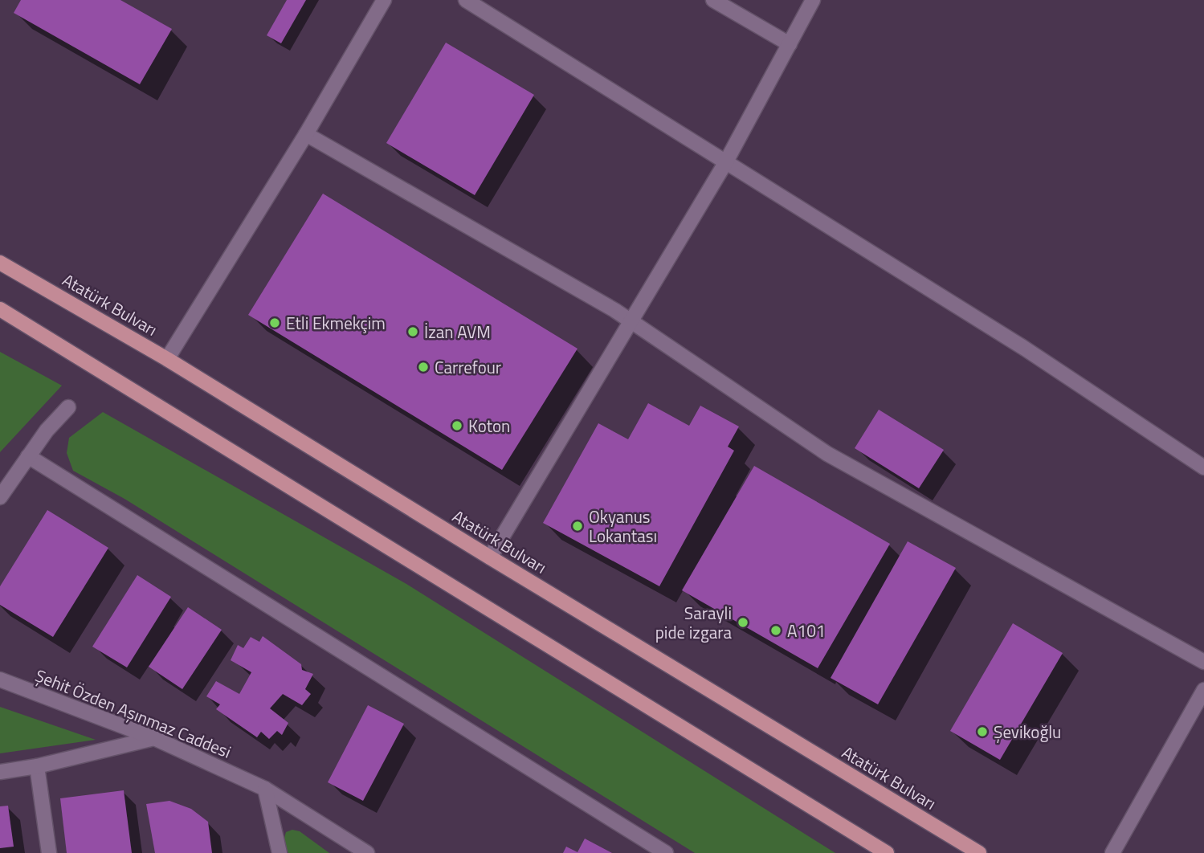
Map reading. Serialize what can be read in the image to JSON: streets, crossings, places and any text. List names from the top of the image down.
{
  "streets": {
    "main road": ["Atatürk Bulvarı"],
    "street": ["Şehit Özden Aşınmaz Caddesi"]
  },
  "places": [
    "Etli Ekmekçim",
    "İzan AVM",
    "Carrefour",
    "Koton",
    "Okyanus Lokantası",
    "Sarayli pide izgara",
    "A101",
    "Şevikoğlu"
  ]
}
